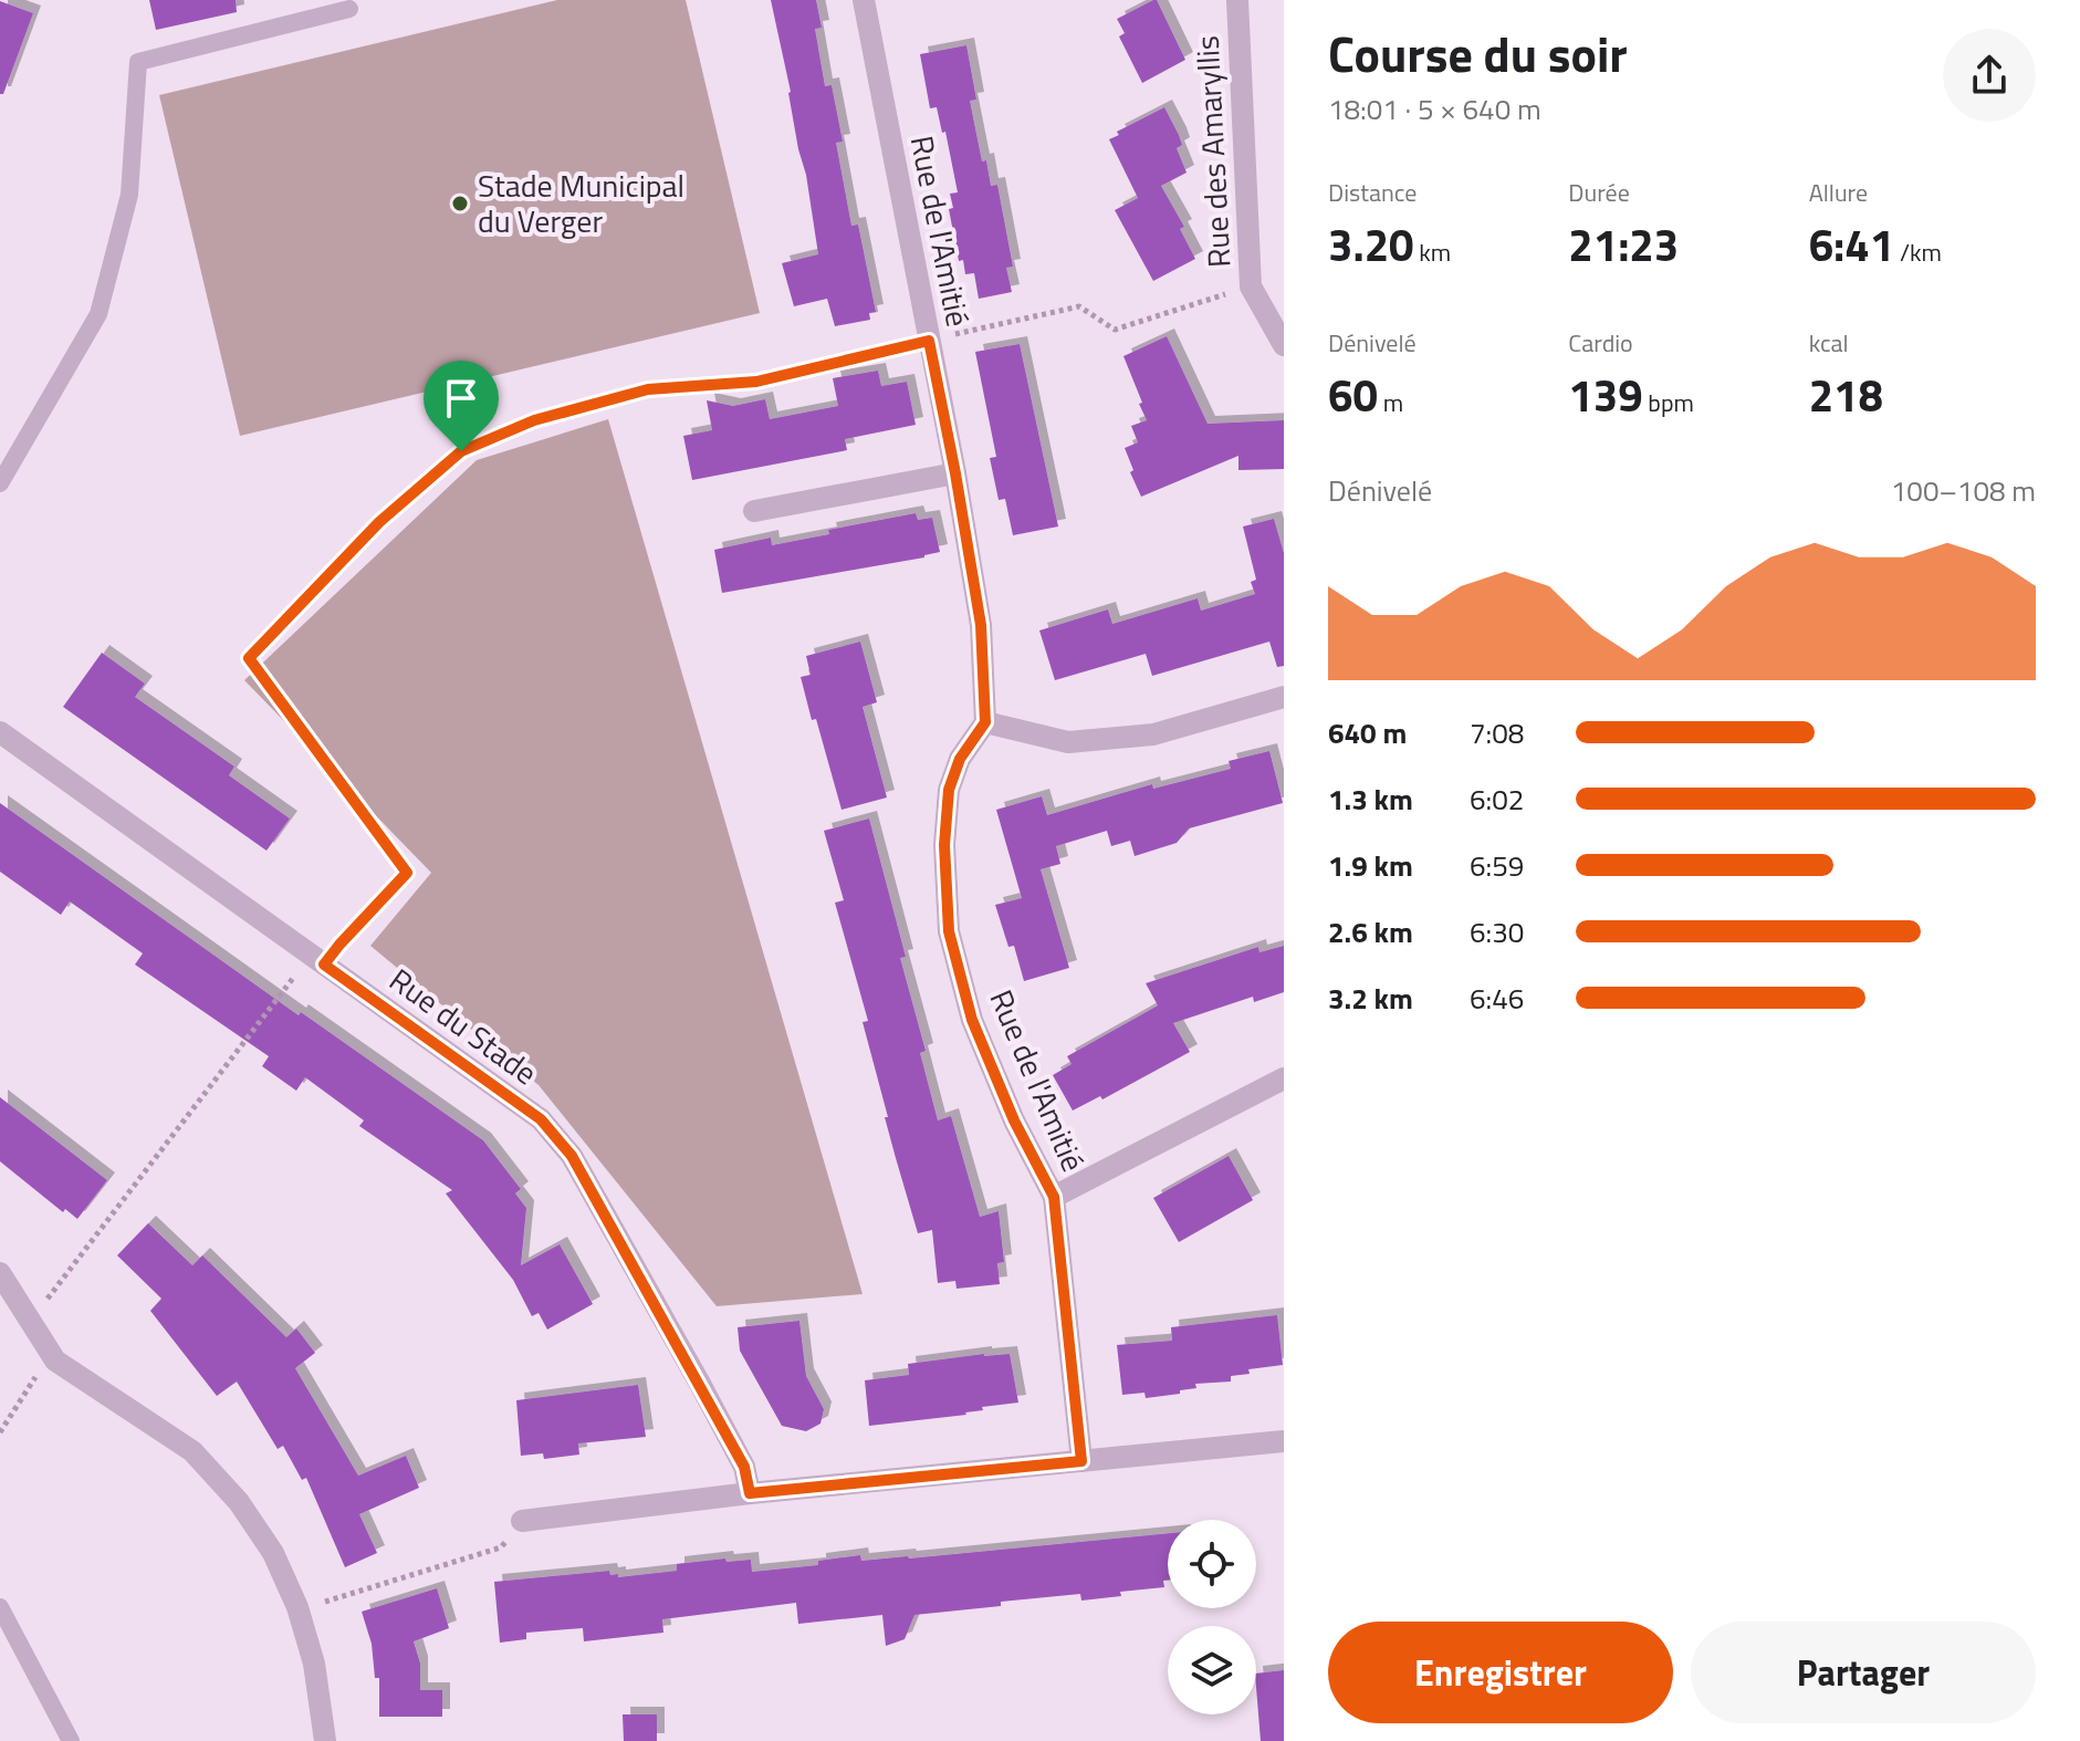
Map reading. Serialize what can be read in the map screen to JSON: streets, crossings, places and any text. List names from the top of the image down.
{
  "streets": {
    "street": ["Rue des Amaryllis", "Rue de l'Amitié", "Rue du Stade"]
  },
  "places": ["Stade Municipal du Verger"],
  "page": {
    "heading": ["Course du soir", "18:01 · 5 × 640 m"],
    "stats": [
      ["Distance", "3.20 km"],
      ["Durée", "21:23"],
      ["Allure", "6:41 /km"],
      ["Dénivelé", "60 m"],
      ["Cardio", "139 bpm"],
      ["kcal", "218"]
    ],
    "chart": ["Dénivelé", "100–108 m"],
    "list": [
      {
        "name": "640 m",
        "note": "7:08"
      },
      {
        "name": "1.3 km",
        "note": "6:02"
      },
      {
        "name": "1.9 km",
        "note": "6:59"
      },
      {
        "name": "2.6 km",
        "note": "6:30"
      },
      {
        "name": "3.2 km",
        "note": "6:46"
      }
    ],
    "buttons": ["Enregistrer", "Partager"]
  }
}
